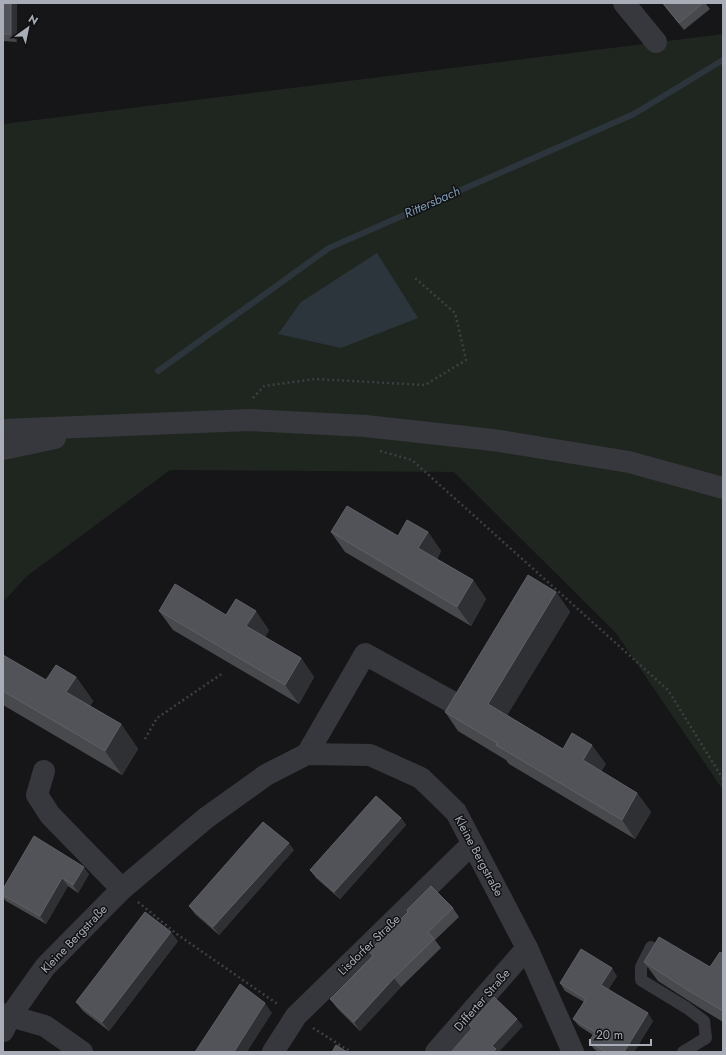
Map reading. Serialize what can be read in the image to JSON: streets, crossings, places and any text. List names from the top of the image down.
{
  "streets": {
    "street": ["Kleine Bergstraße", "Lisdorfer Straße", "Differter Straße"]
  },
  "crossings": [
    ["Kleine Bergstraße", "Lisdorfer Straße"],
    ["Kleine Bergstraße", "Differter Straße"]
  ],
  "water": ["Rittersbach"],
  "scale_bar": "20 m",
  "north": "top right"
}
